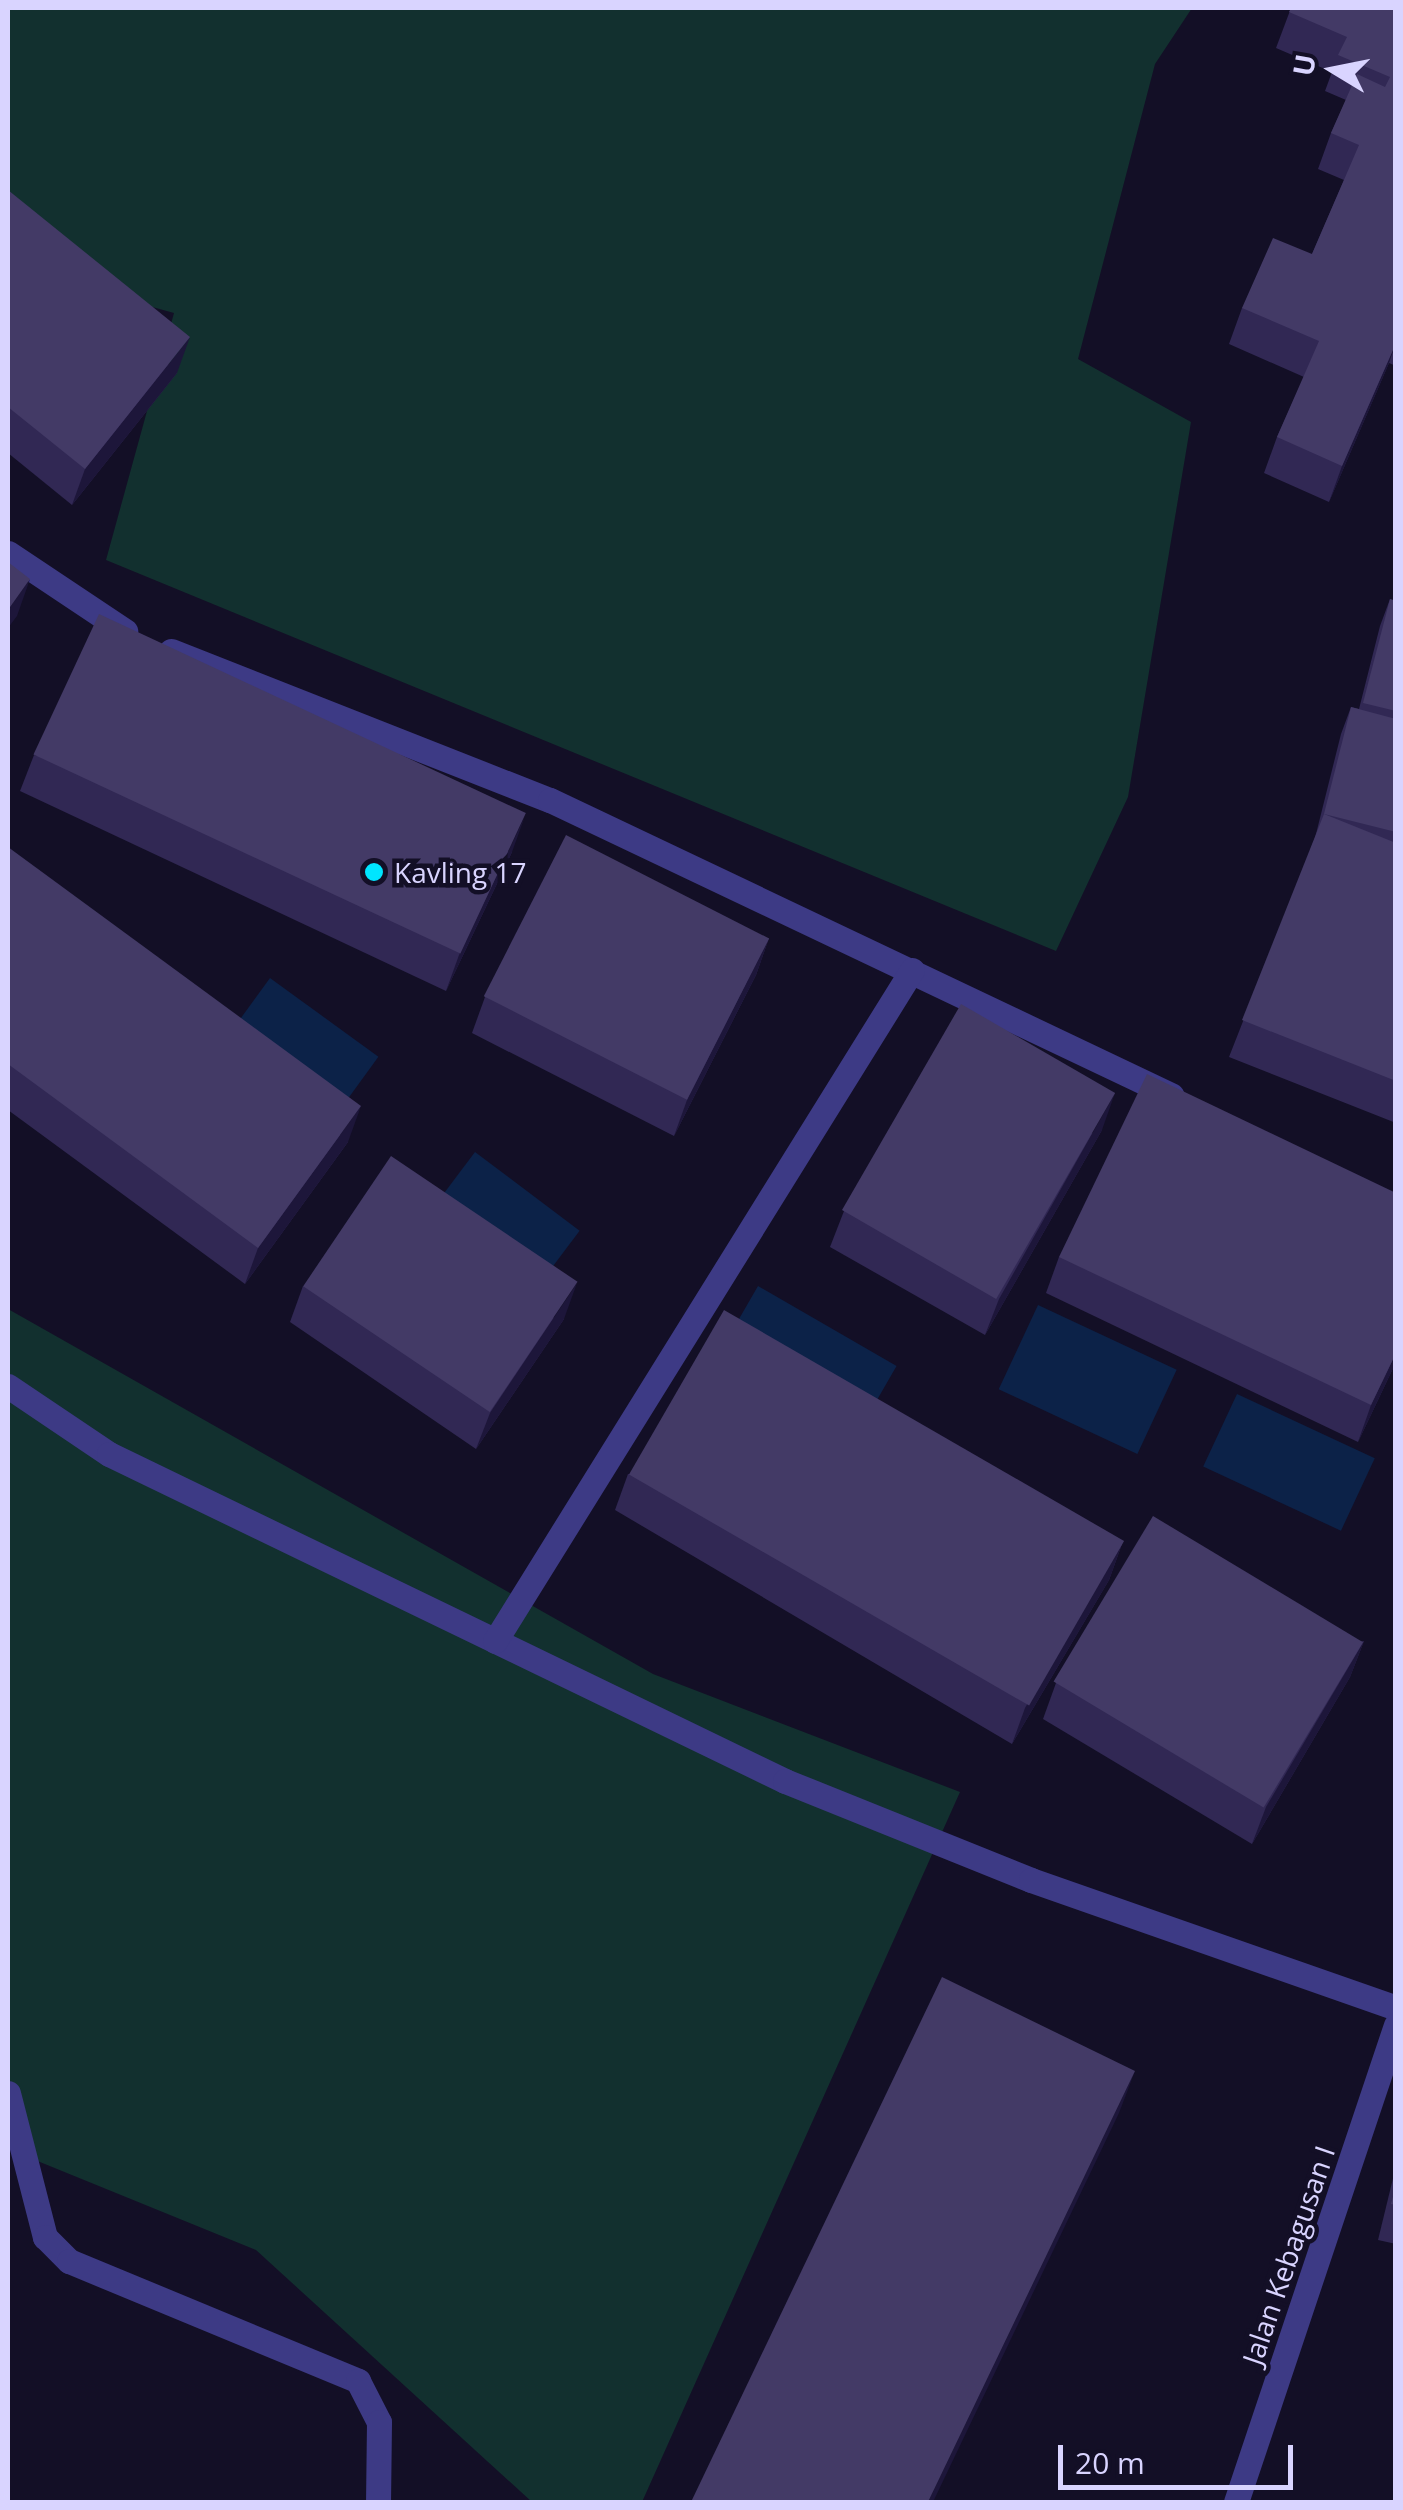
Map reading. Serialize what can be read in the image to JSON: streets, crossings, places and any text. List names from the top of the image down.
{
  "streets": {
    "street": ["Jalan Kebagusan I"]
  },
  "places": ["Kavling 17"],
  "scale_bar": "20 m",
  "north": "left"
}
